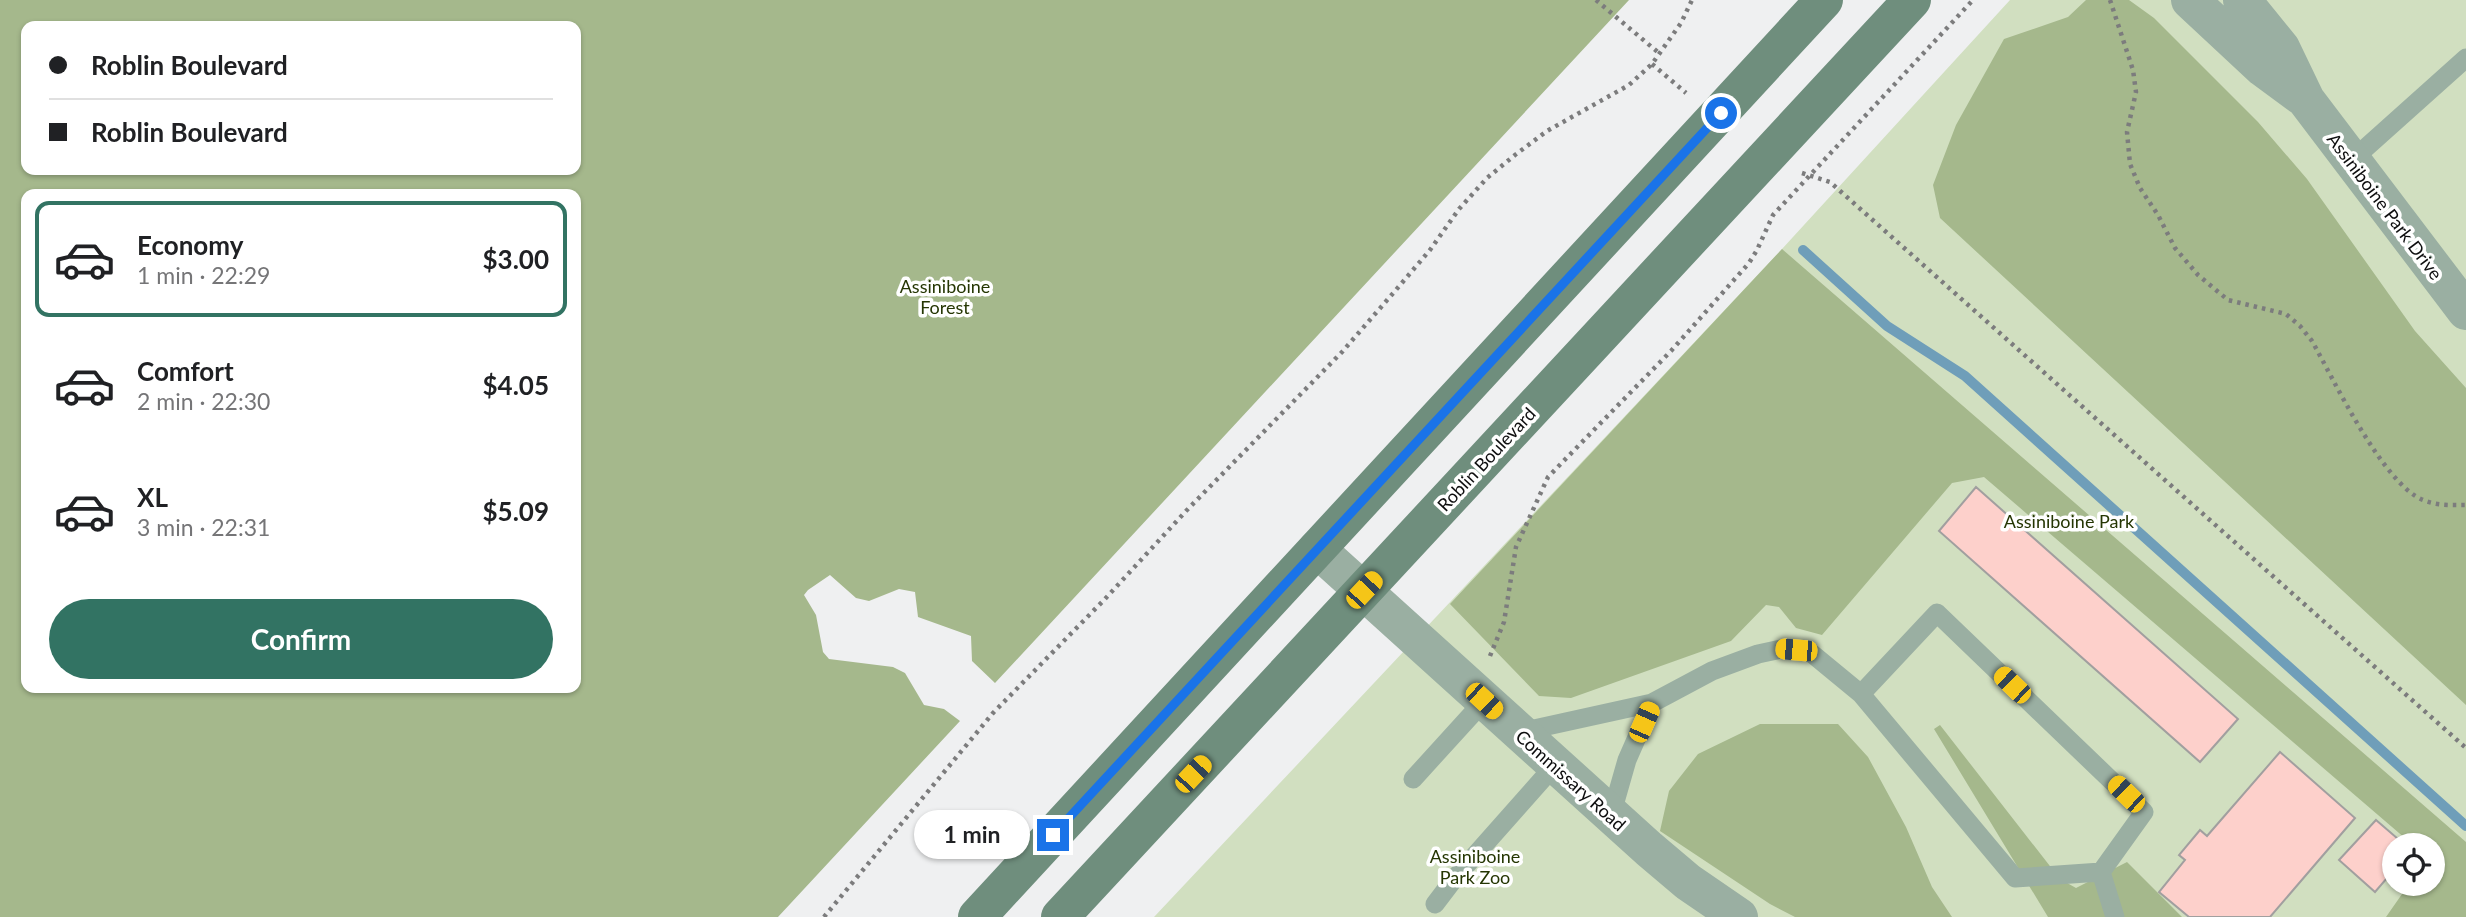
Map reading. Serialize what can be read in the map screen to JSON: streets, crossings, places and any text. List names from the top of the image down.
{
  "streets": {
    "main road": ["Roblin Boulevard"],
    "street": ["Assiniboine Park Drive", "Commissary Road"]
  },
  "crossings": [
    ["Roblin Boulevard", "Commissary Road"]
  ],
  "parks": ["Assiniboine Forest", "Assiniboine Park", "Assiniboine Park Zoo"],
  "page": {
    "banner": ["Roblin Boulevard", "Roblin Boulevard"],
    "list": [
      {
        "name": "Economy",
        "note": "1 min · 22:29",
        "value": "$3.00"
      },
      {
        "name": "Comfort",
        "note": "2 min · 22:30",
        "value": "$4.05"
      },
      {
        "name": "XL",
        "note": "3 min · 22:31",
        "value": "$5.09"
      }
    ],
    "buttons": "Confirm",
    "bubble": "1 min"
  }
}
